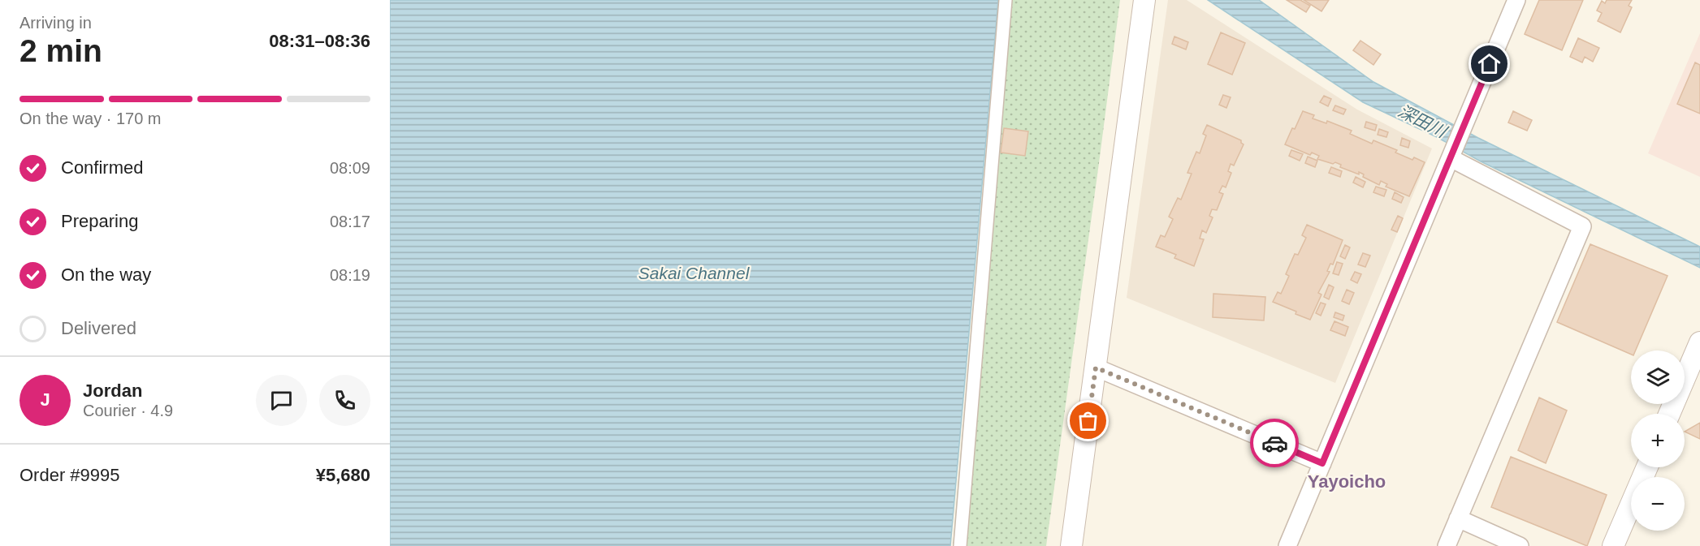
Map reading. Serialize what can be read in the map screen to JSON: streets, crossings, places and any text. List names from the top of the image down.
{
  "districts": ["Yayoicho"],
  "water": ["深田川", "Sakai Channel"],
  "page": {
    "heading": ["2 min", "Arriving in", "08:31–08:36"],
    "panel": [
      "Jordan",
      "Courier · 4.9",
      "Order #9995",
      "¥5,680"
    ],
    "bar": "On the way · 170 m",
    "list": [
      ["Confirmed", "08:09"],
      ["Preparing", "08:17"],
      ["On the way", "08:19"],
      "Delivered"
    ],
    "map_buttons": ["+", "−"],
    "round": "J"
  }
}
